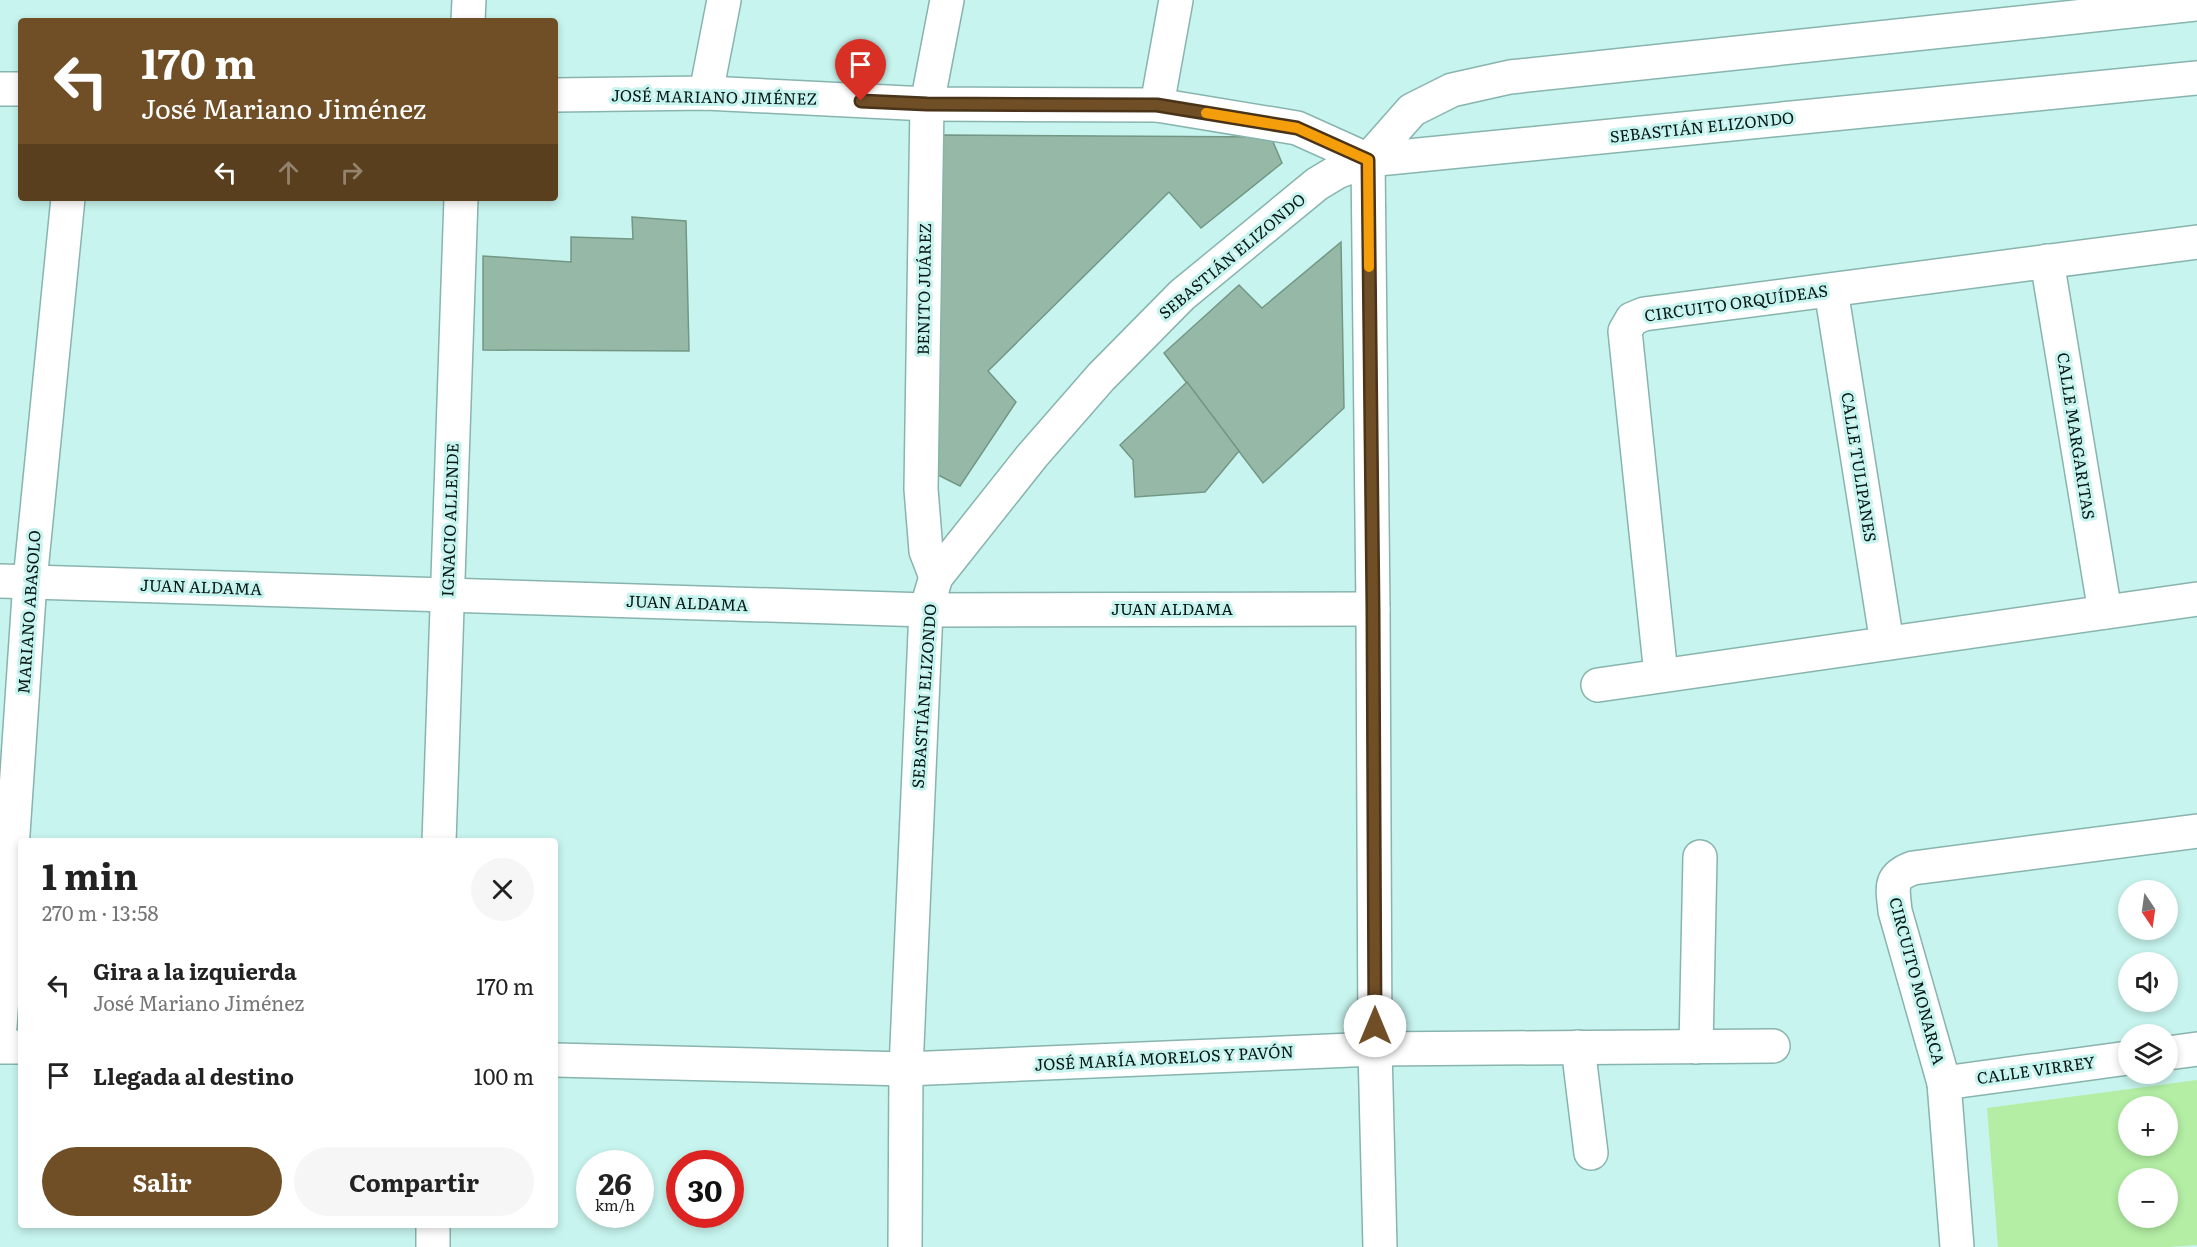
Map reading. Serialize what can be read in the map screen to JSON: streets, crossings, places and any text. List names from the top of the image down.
{
  "streets": {
    "street": [
      "JOSÉ MARIANO JIMÉNEZ",
      "SEBASTIÁN ELIZONDO",
      "BENITO JUÁREZ",
      "CIRCUITO ORQUÍDEAS",
      "CALLE MARGARITAS",
      "CALLE TULIPANES",
      "IGNACIO ALLENDE",
      "JUAN ALDAMA",
      "MARIANO ABASOLO",
      "CIRCUITO MONARCA",
      "JOSÉ MARÍA MORELOS Y PAVÓN",
      "CALLE VIRREY"
    ]
  },
  "crossings": [
    ["JOSÉ MARIANO JIMÉNEZ", "SEBASTIÁN ELIZONDO"],
    ["JOSÉ MARIANO JIMÉNEZ", "BENITO JUÁREZ"],
    ["SEBASTIÁN ELIZONDO", "BENITO JUÁREZ"],
    ["SEBASTIÁN ELIZONDO", "JUAN ALDAMA"],
    ["SEBASTIÁN ELIZONDO", "JOSÉ MARÍA MORELOS Y PAVÓN"],
    ["CIRCUITO ORQUÍDEAS", "CALLE MARGARITAS"],
    ["CIRCUITO ORQUÍDEAS", "CALLE TULIPANES"],
    ["IGNACIO ALLENDE", "JUAN ALDAMA"],
    ["JUAN ALDAMA", "MARIANO ABASOLO"],
    ["CIRCUITO MONARCA", "CALLE VIRREY"]
  ],
  "north": "bottom",
  "page": {
    "turn": ["170 m", "José Mariano Jiménez"],
    "heading": ["1 min", "270 m · 13:58"],
    "map_buttons": ["+", "−"],
    "list": [
      {
        "name": "Gira a la izquierda",
        "note": "José Mariano Jiménez",
        "value": "170 m"
      },
      {
        "name": "Llegada al destino",
        "value": "100 m"
      }
    ],
    "buttons": ["Salir", "Compartir"],
    "speed": "26 km/h",
    "limit": "30"
  }
}
